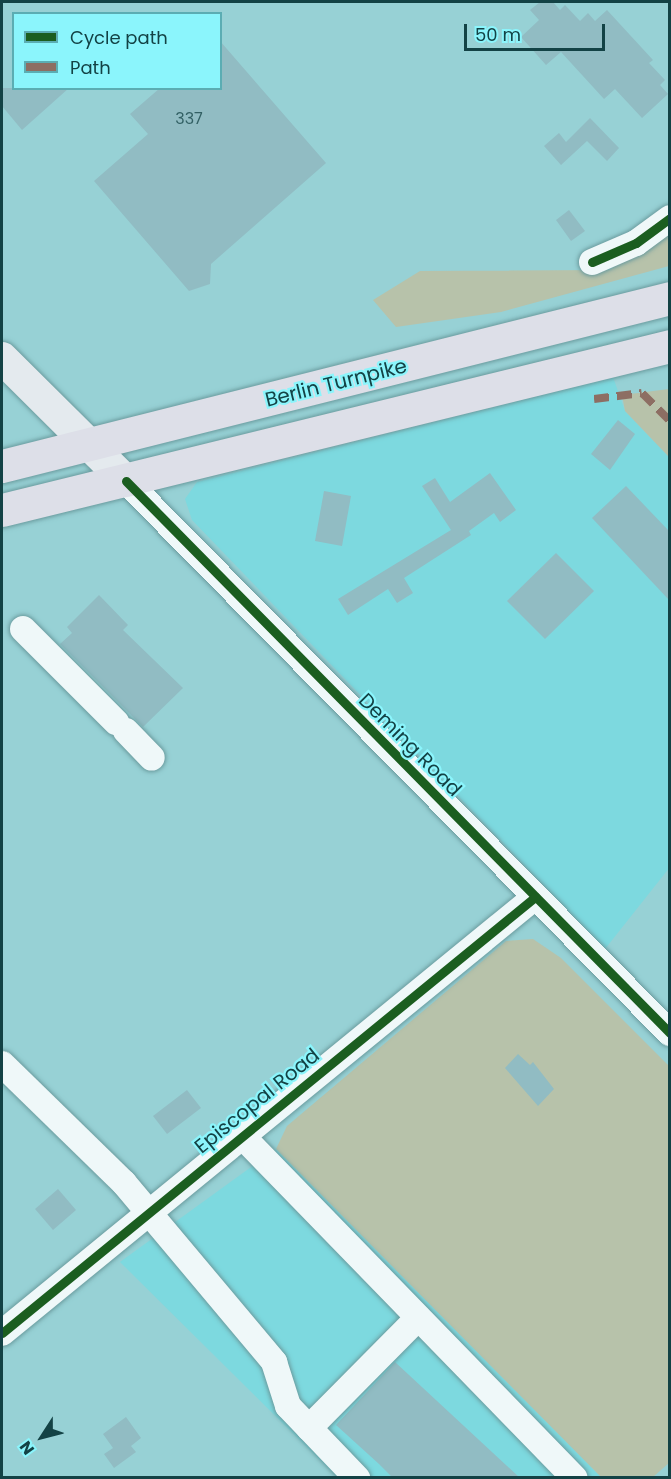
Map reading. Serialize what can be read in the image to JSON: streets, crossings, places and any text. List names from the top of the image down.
{
  "streets": {
    "highway": ["Berlin Turnpike"],
    "main road": ["Deming Road"],
    "street": ["Episcopal Road"]
  },
  "crossings": [
    ["Berlin Turnpike", "Deming Road"],
    ["Deming Road", "Episcopal Road"]
  ],
  "house_numbers": ["337"],
  "legend": ["Cycle path", "Path"],
  "scale_bar": "50 m",
  "north": "bottom left"
}
